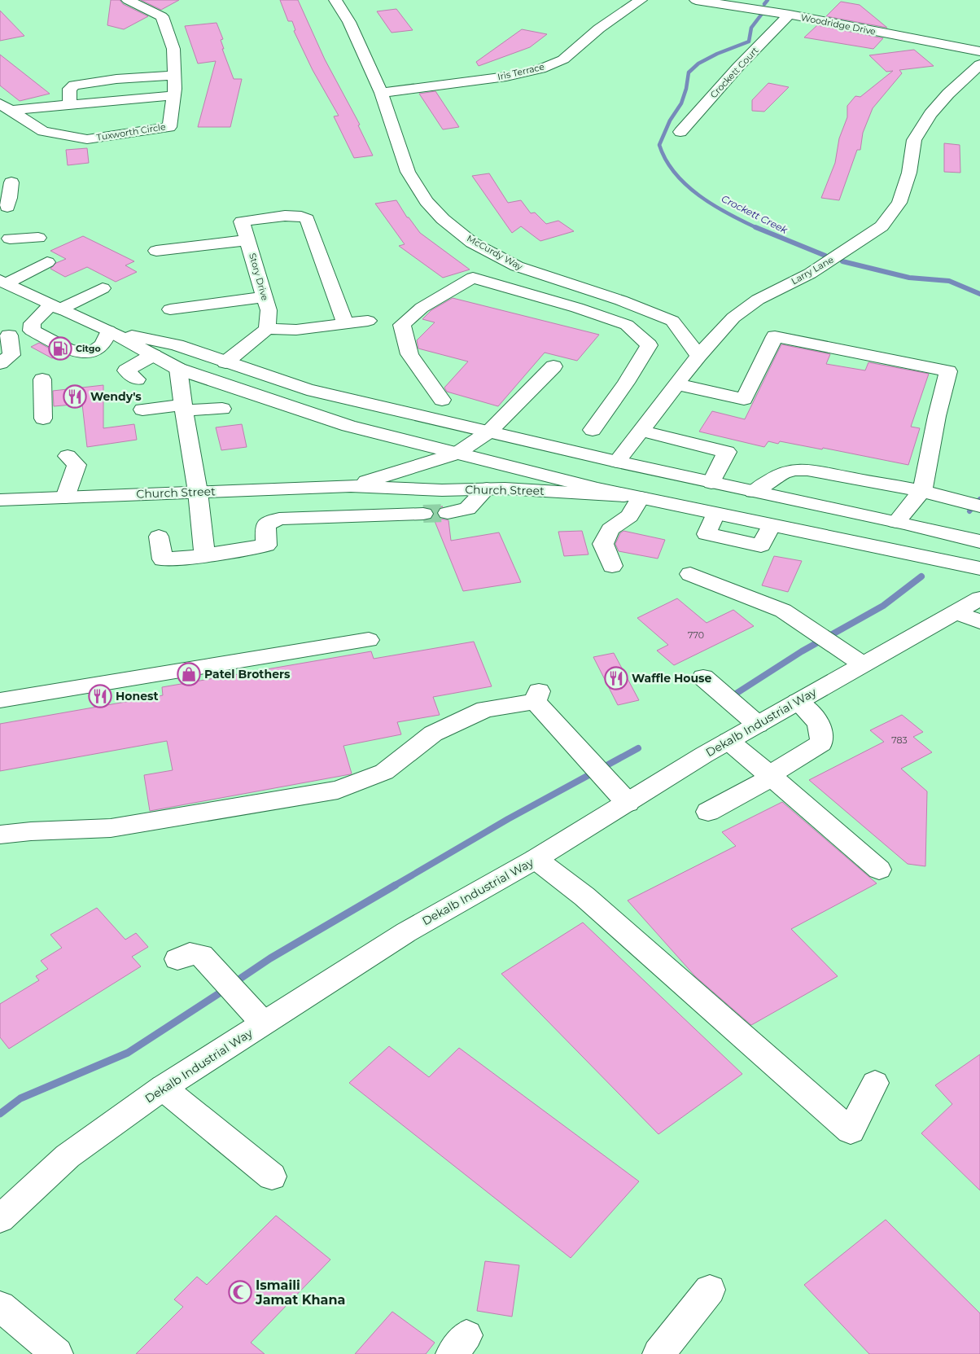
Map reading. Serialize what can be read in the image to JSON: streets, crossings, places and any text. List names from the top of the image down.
{
  "streets": {
    "main road": [
      "Woodridge Drive",
      "Iris Terrace",
      "Crockett Court",
      "Tuxworth Circle",
      "McCurdy Way",
      "Larry Lane",
      "Story Drive",
      "Church Street",
      "Dekalb Industrial Way"
    ]
  },
  "crossings": [
    ["Woodridge Drive", "Crockett Court"],
    ["Iris Terrace", "McCurdy Way"],
    ["McCurdy Way", "Larry Lane"]
  ],
  "water": ["Crockett Creek"],
  "places": {
    "fuel station": ["Citgo"],
    "restaurant": ["Wendy's", "Waffle House", "Honest"],
    "shop": ["Patel Brothers"],
    "mosque": ["Ismaili Jamat Khana"]
  },
  "house_numbers": ["770", "783"]
}
